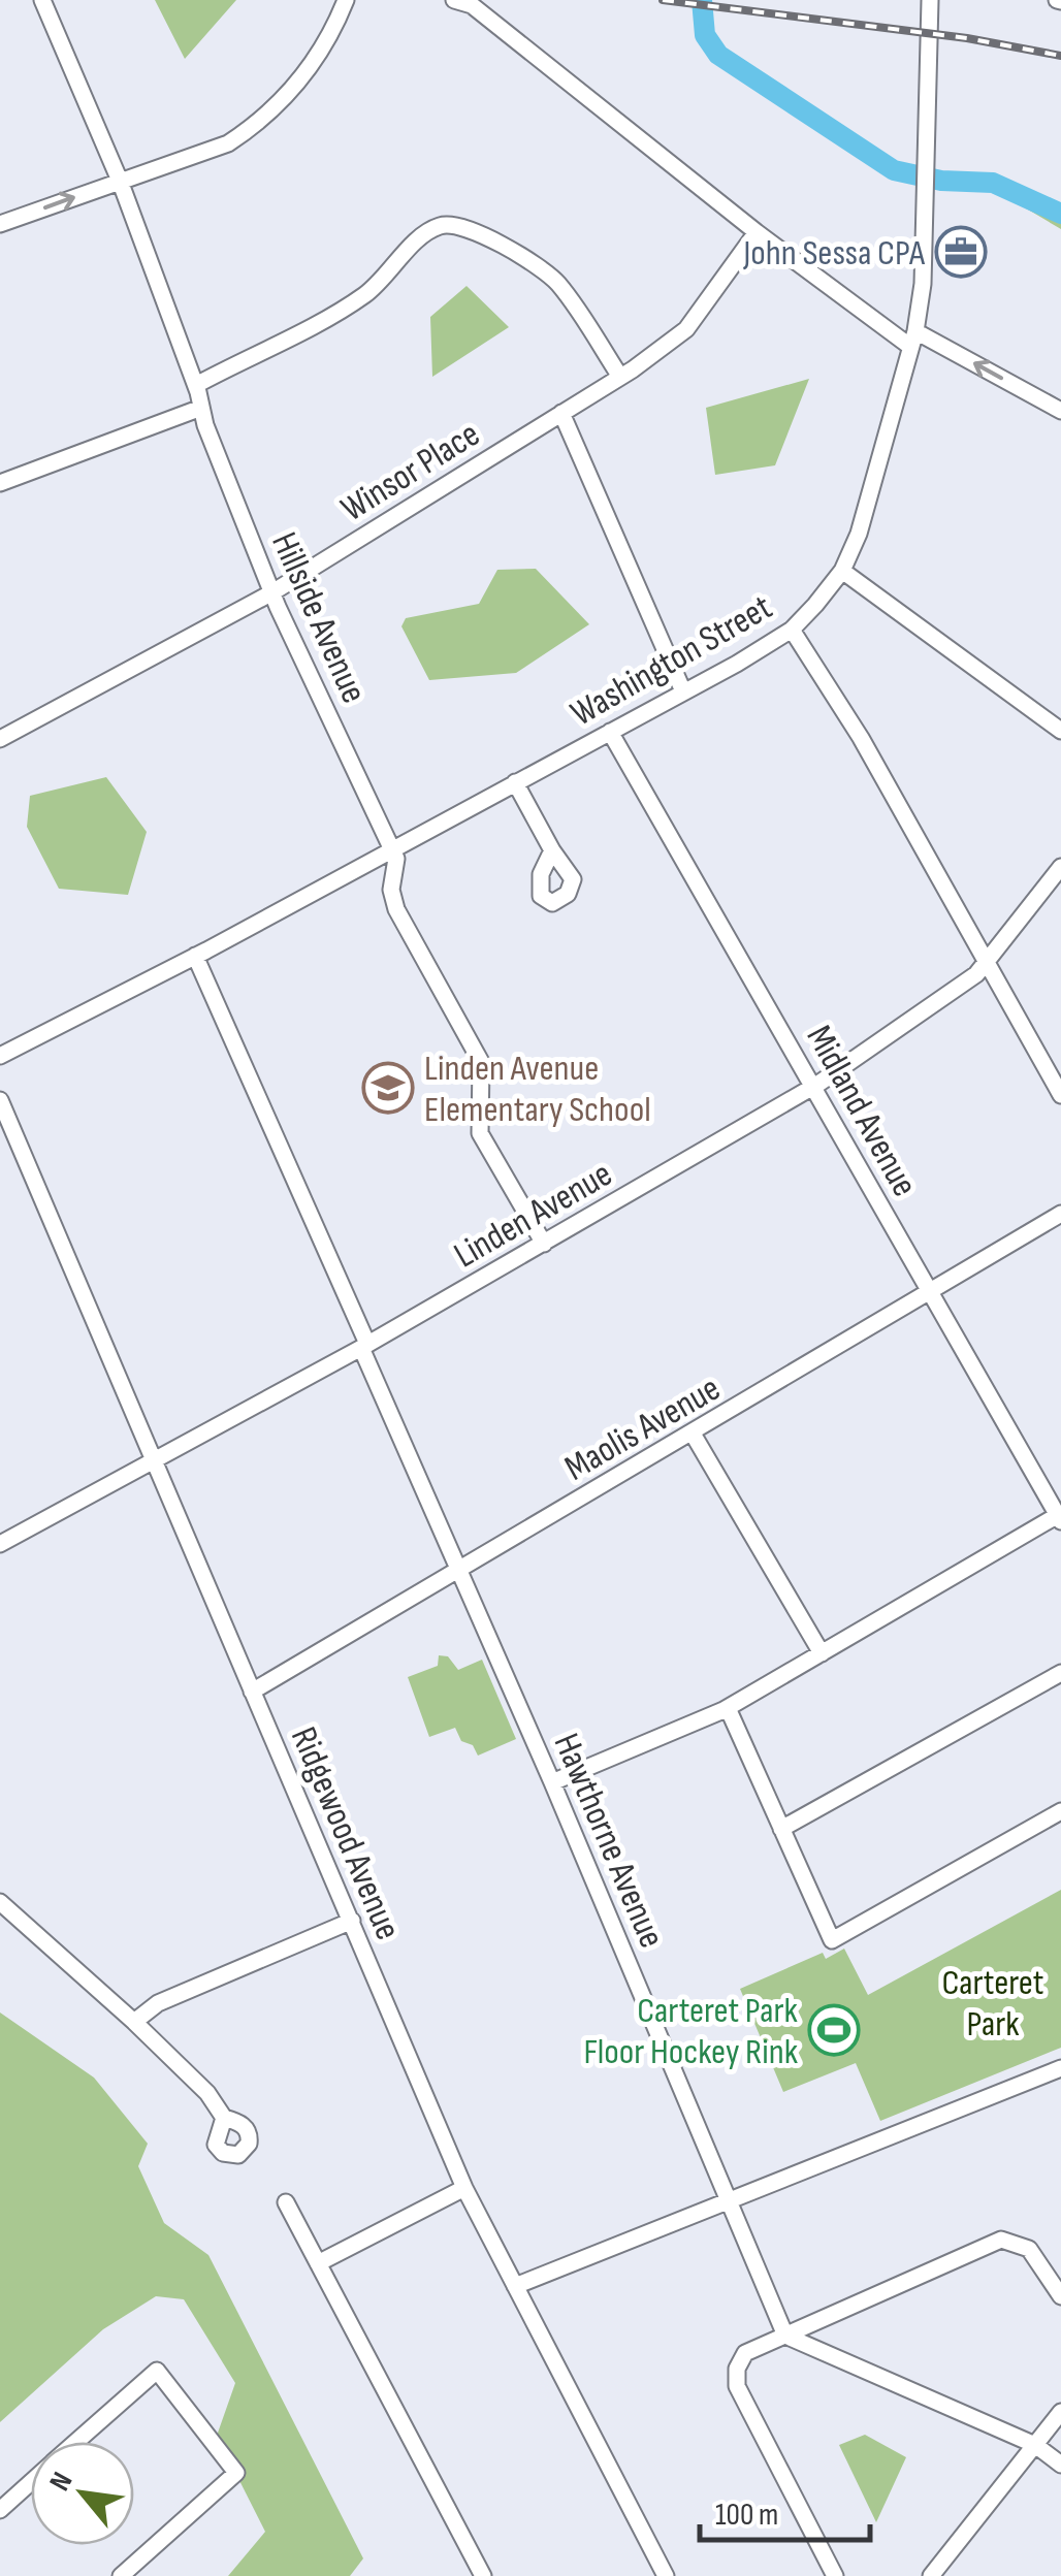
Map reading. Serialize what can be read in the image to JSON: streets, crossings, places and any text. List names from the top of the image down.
{
  "streets": {
    "street": [
      "Winsor Place",
      "Hillside Avenue",
      "Washington Street",
      "Midland Avenue",
      "Linden Avenue",
      "Maolis Avenue",
      "Ridgewood Avenue",
      "Hawthorne Avenue"
    ]
  },
  "crossings": [
    ["Winsor Place", "Hillside Avenue"],
    ["Hillside Avenue", "Washington Street"],
    ["Hillside Avenue", "Linden Avenue"],
    ["Washington Street", "Midland Avenue"],
    ["Washington Street", "Hawthorne Avenue"],
    ["Midland Avenue", "Linden Avenue"],
    ["Midland Avenue", "Maolis Avenue"],
    ["Linden Avenue", "Ridgewood Avenue"],
    ["Linden Avenue", "Hawthorne Avenue"],
    ["Maolis Avenue", "Ridgewood Avenue"],
    ["Maolis Avenue", "Hawthorne Avenue"]
  ],
  "parks": ["Carteret Park"],
  "places": {
    "office": ["John Sessa CPA"],
    "school or university": ["Linden Avenue Elementary School"],
    "sports": ["Carteret Park Floor Hockey Rink"]
  },
  "scale_bar": "100 m",
  "north": "top left"
}
